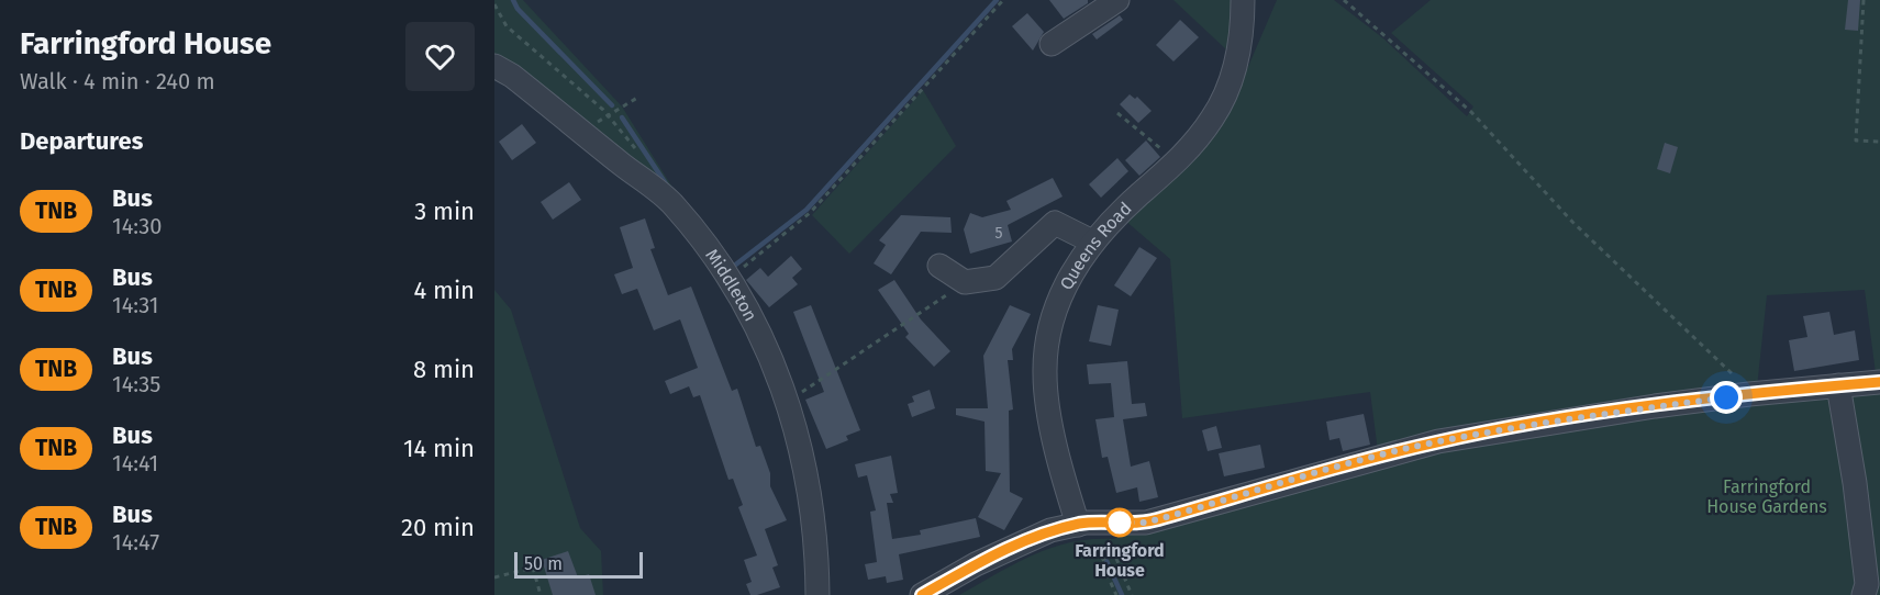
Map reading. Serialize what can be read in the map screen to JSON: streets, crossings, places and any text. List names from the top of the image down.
{
  "streets": {
    "street": ["Queens Road", "Middleton"]
  },
  "parks": ["Farringford House Gardens"],
  "places": ["Farringford House"],
  "lines": ["bus line TNB"],
  "house_numbers": ["5"],
  "scale_bar": "50 m",
  "page": {
    "heading": [
      ["Farringford House", "Walk · 4 min · 240 m"],
      "Departures"
    ],
    "list": [
      {
        "mark": "TNB",
        "name": "Bus",
        "note": "14:30",
        "value": "3 min"
      },
      {
        "mark": "TNB",
        "name": "Bus",
        "note": "14:31",
        "value": "4 min"
      },
      {
        "mark": "TNB",
        "name": "Bus",
        "note": "14:35",
        "value": "8 min"
      },
      {
        "mark": "TNB",
        "name": "Bus",
        "note": "14:41",
        "value": "14 min"
      },
      {
        "mark": "TNB",
        "name": "Bus",
        "note": "14:47",
        "value": "20 min"
      }
    ],
    "scale": "50 m"
  }
}
